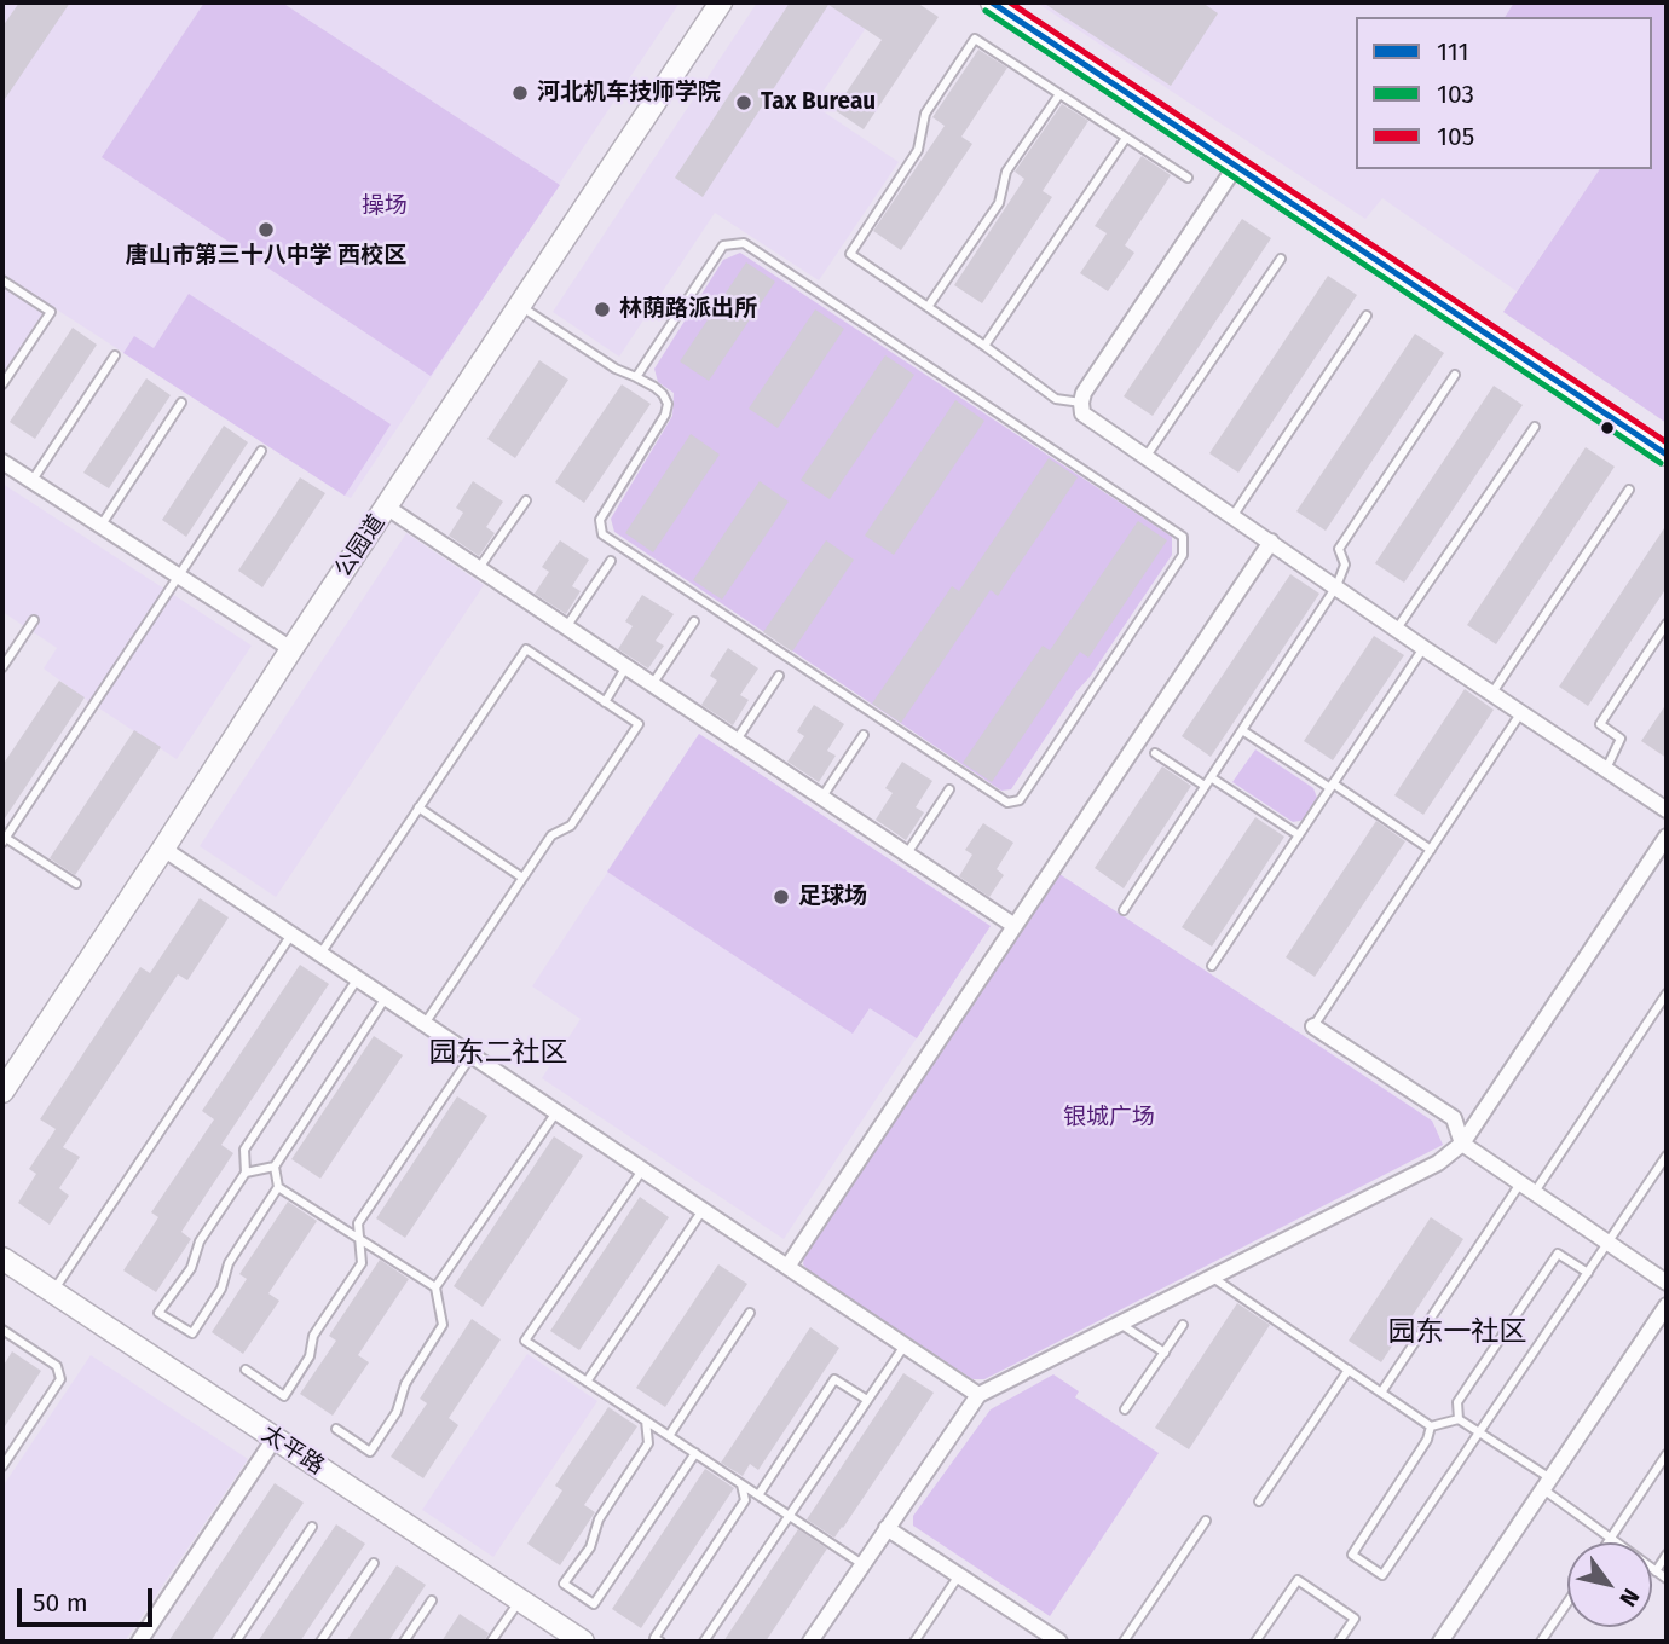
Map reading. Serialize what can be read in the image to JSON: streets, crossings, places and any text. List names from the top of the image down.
{
  "streets": {
    "street": ["公园道", "太平路"]
  },
  "districts": ["园东二社区", "园东一社区"],
  "parks": ["操场", "银城广场"],
  "places": [
    "河北机车技师学院",
    "Tax Bureau",
    "唐山市第三十八中学 西校区",
    "林荫路派出所",
    "足球场"
  ],
  "lines": ["transit line 111", "transit line 105", "transit line 103"],
  "legend": ["111", "103", "105"],
  "scale_bar": "50 m",
  "north": "bottom right"
}
